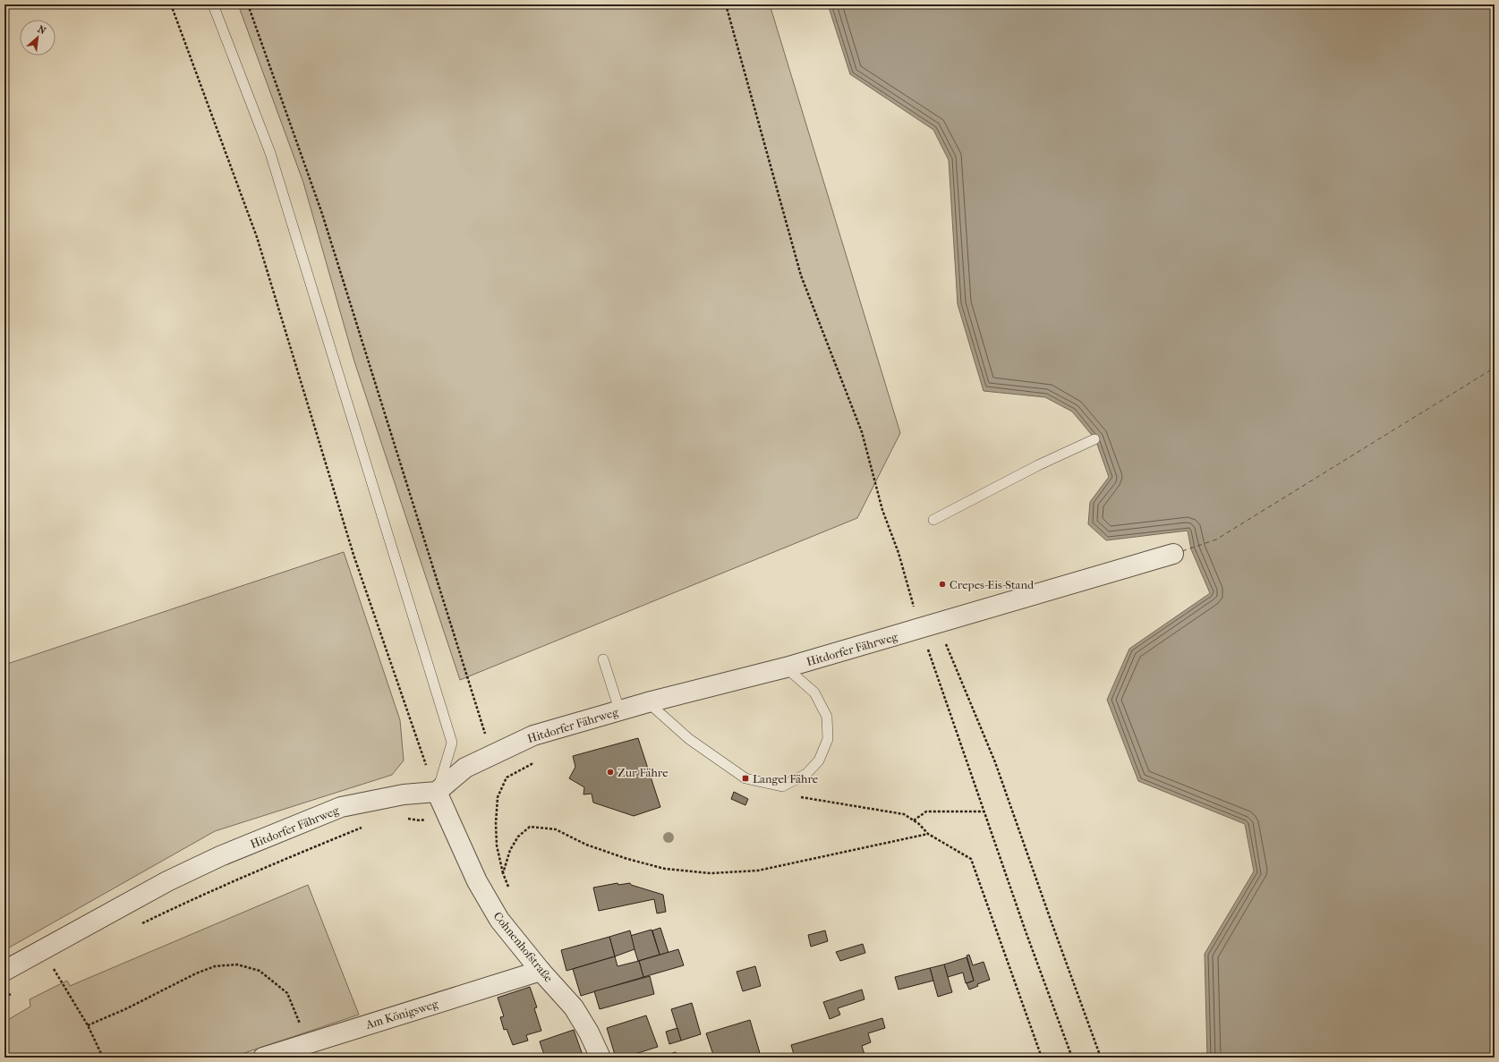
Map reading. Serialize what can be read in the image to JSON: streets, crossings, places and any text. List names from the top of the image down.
{
  "streets": {
    "street": ["Hitdorfer Fährweg", "Cohnenhofstraße", "Am Königsweg"]
  },
  "crossings": [
    ["Hitdorfer Fährweg", "Cohnenhofstraße"],
    ["Cohnenhofstraße", "Am Königsweg"]
  ],
  "places": {
    "other": ["Crepes-Eis-Stand", "Zur Fähre"],
    "transit": ["Langel Fähre"]
  },
  "north": "top right"
}
